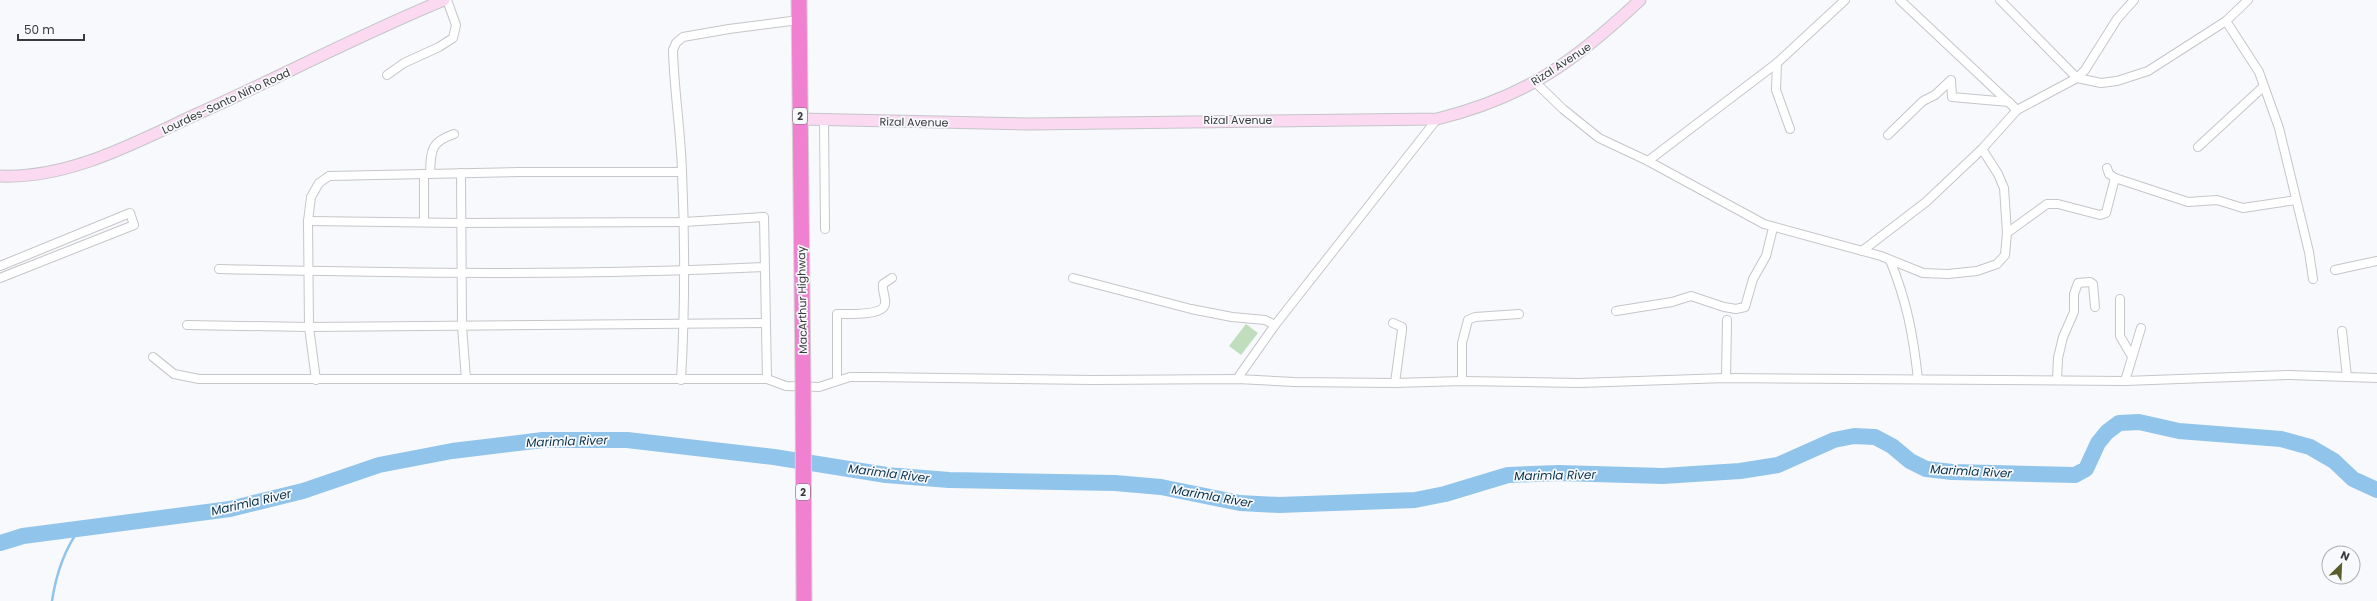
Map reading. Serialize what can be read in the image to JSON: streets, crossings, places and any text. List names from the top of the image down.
{
  "streets": {
    "highway": ["2", "MacArthur Highway"],
    "street": ["Rizal Avenue", "Lourdes-Santo Niño Road"]
  },
  "crossings": [
    ["Rizal Avenue", "MacArthur Highway"]
  ],
  "water": ["Marimla River"],
  "scale_bar": "50 m",
  "north": "top right"
}
